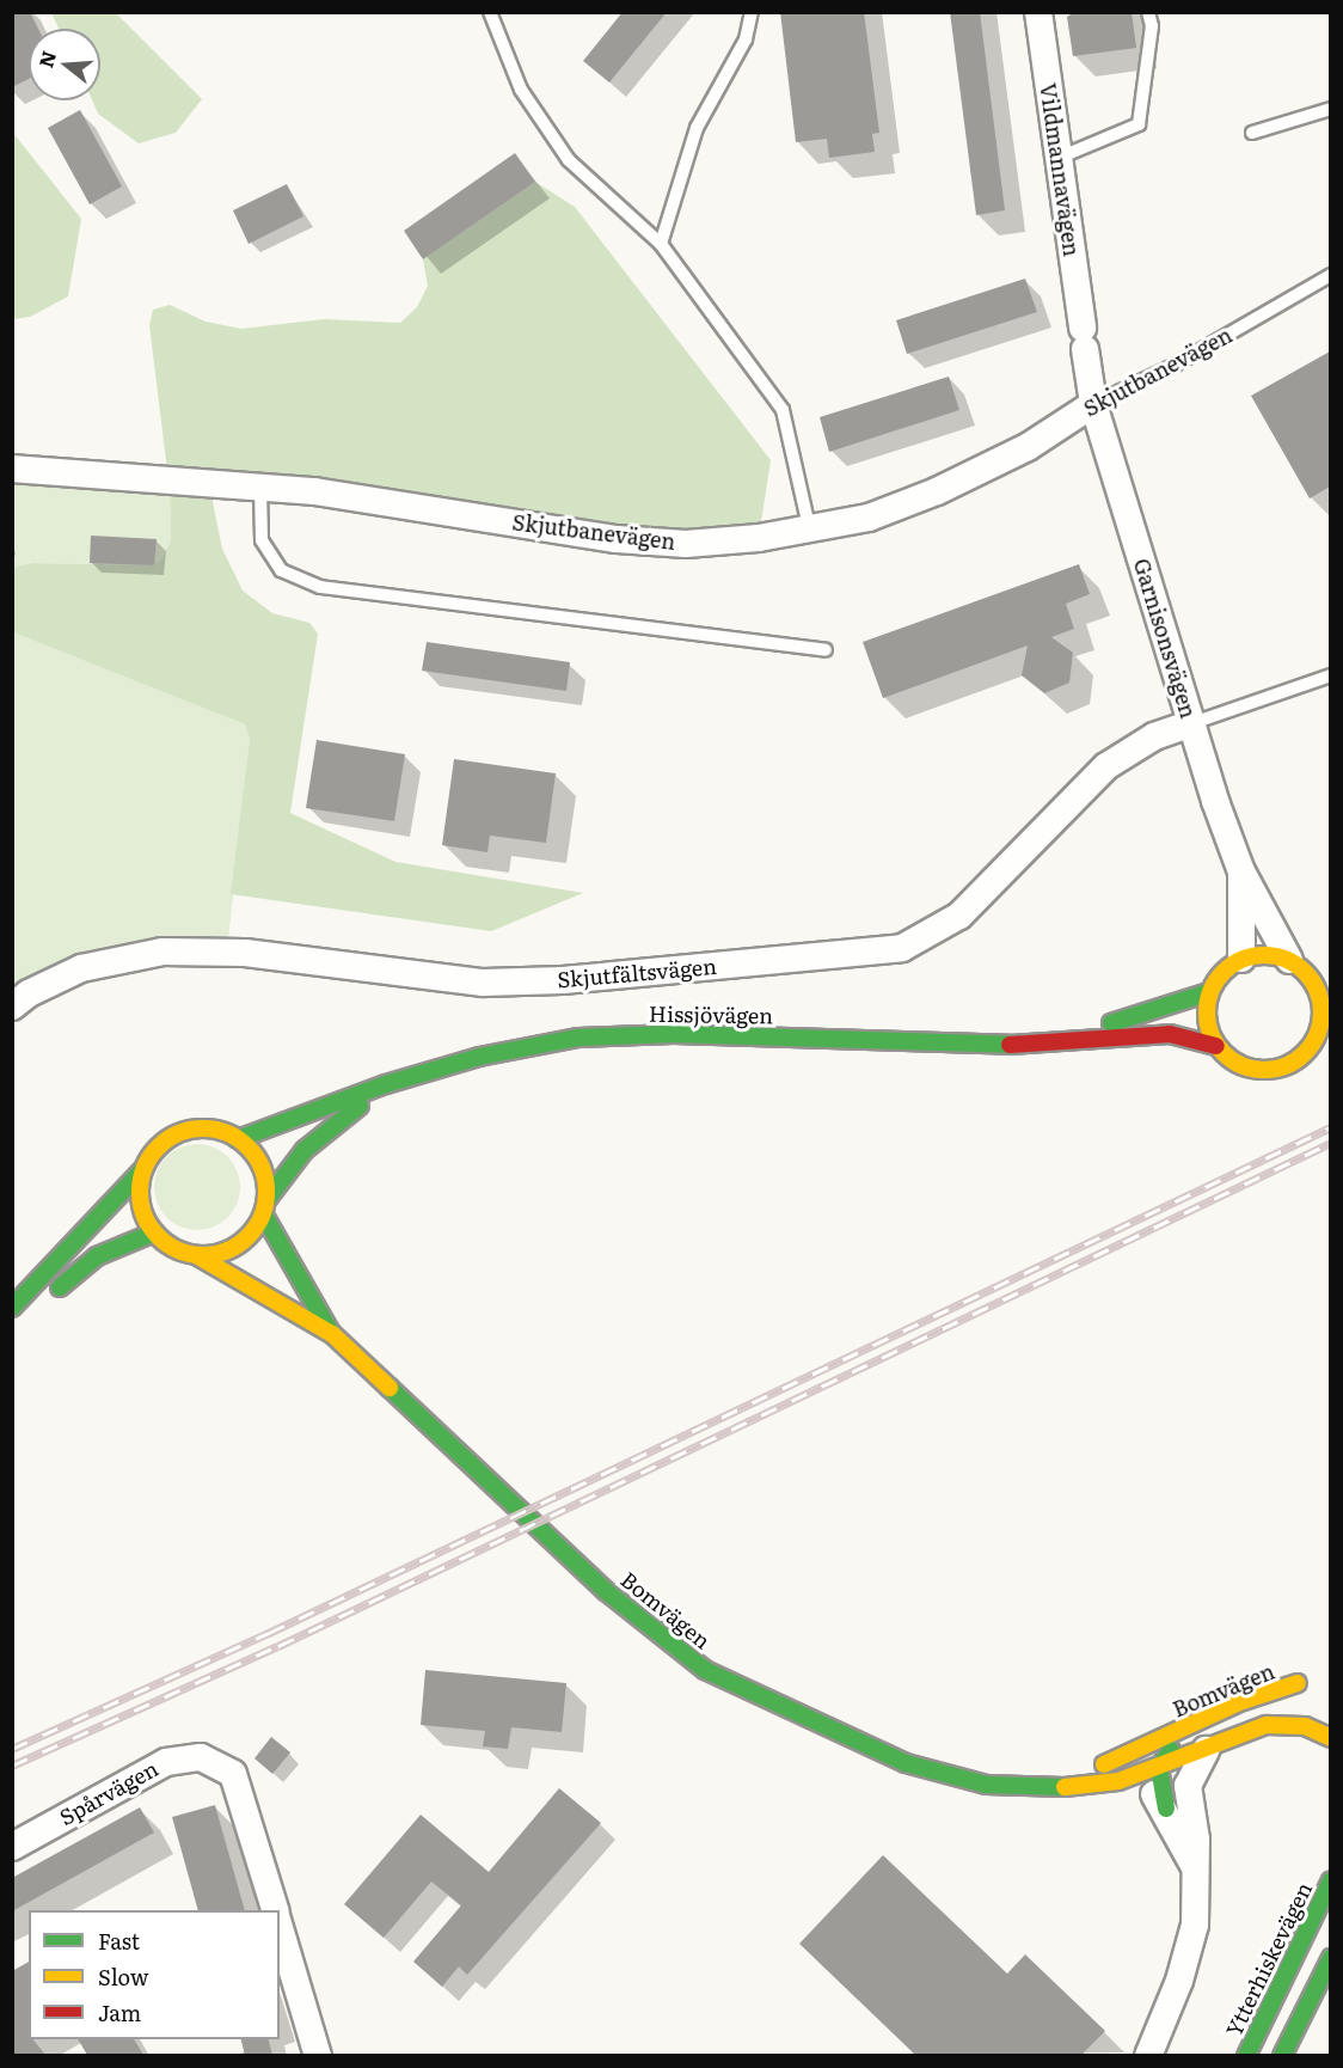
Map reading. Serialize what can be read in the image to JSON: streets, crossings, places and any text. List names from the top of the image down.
{
  "streets": {
    "main road": ["Hissjövägen", "Bomvägen", "Ytterhiskevägen"],
    "street": [
      "Vildmannavägen",
      "Skjutbanevägen",
      "Garnisonsvägen",
      "Skjutfältsvägen",
      "Spårvägen"
    ]
  },
  "crossings": [
    ["Vildmannavägen", "Skjutbanevägen"],
    ["Vildmannavägen", "Garnisonsvägen"],
    ["Skjutbanevägen", "Garnisonsvägen"],
    ["Garnisonsvägen", "Skjutfältsvägen"],
    ["Garnisonsvägen", "Hissjövägen"],
    ["Hissjövägen", "Bomvägen"]
  ],
  "legend": ["Fast", "Slow", "Jam"],
  "north": "left"
}
